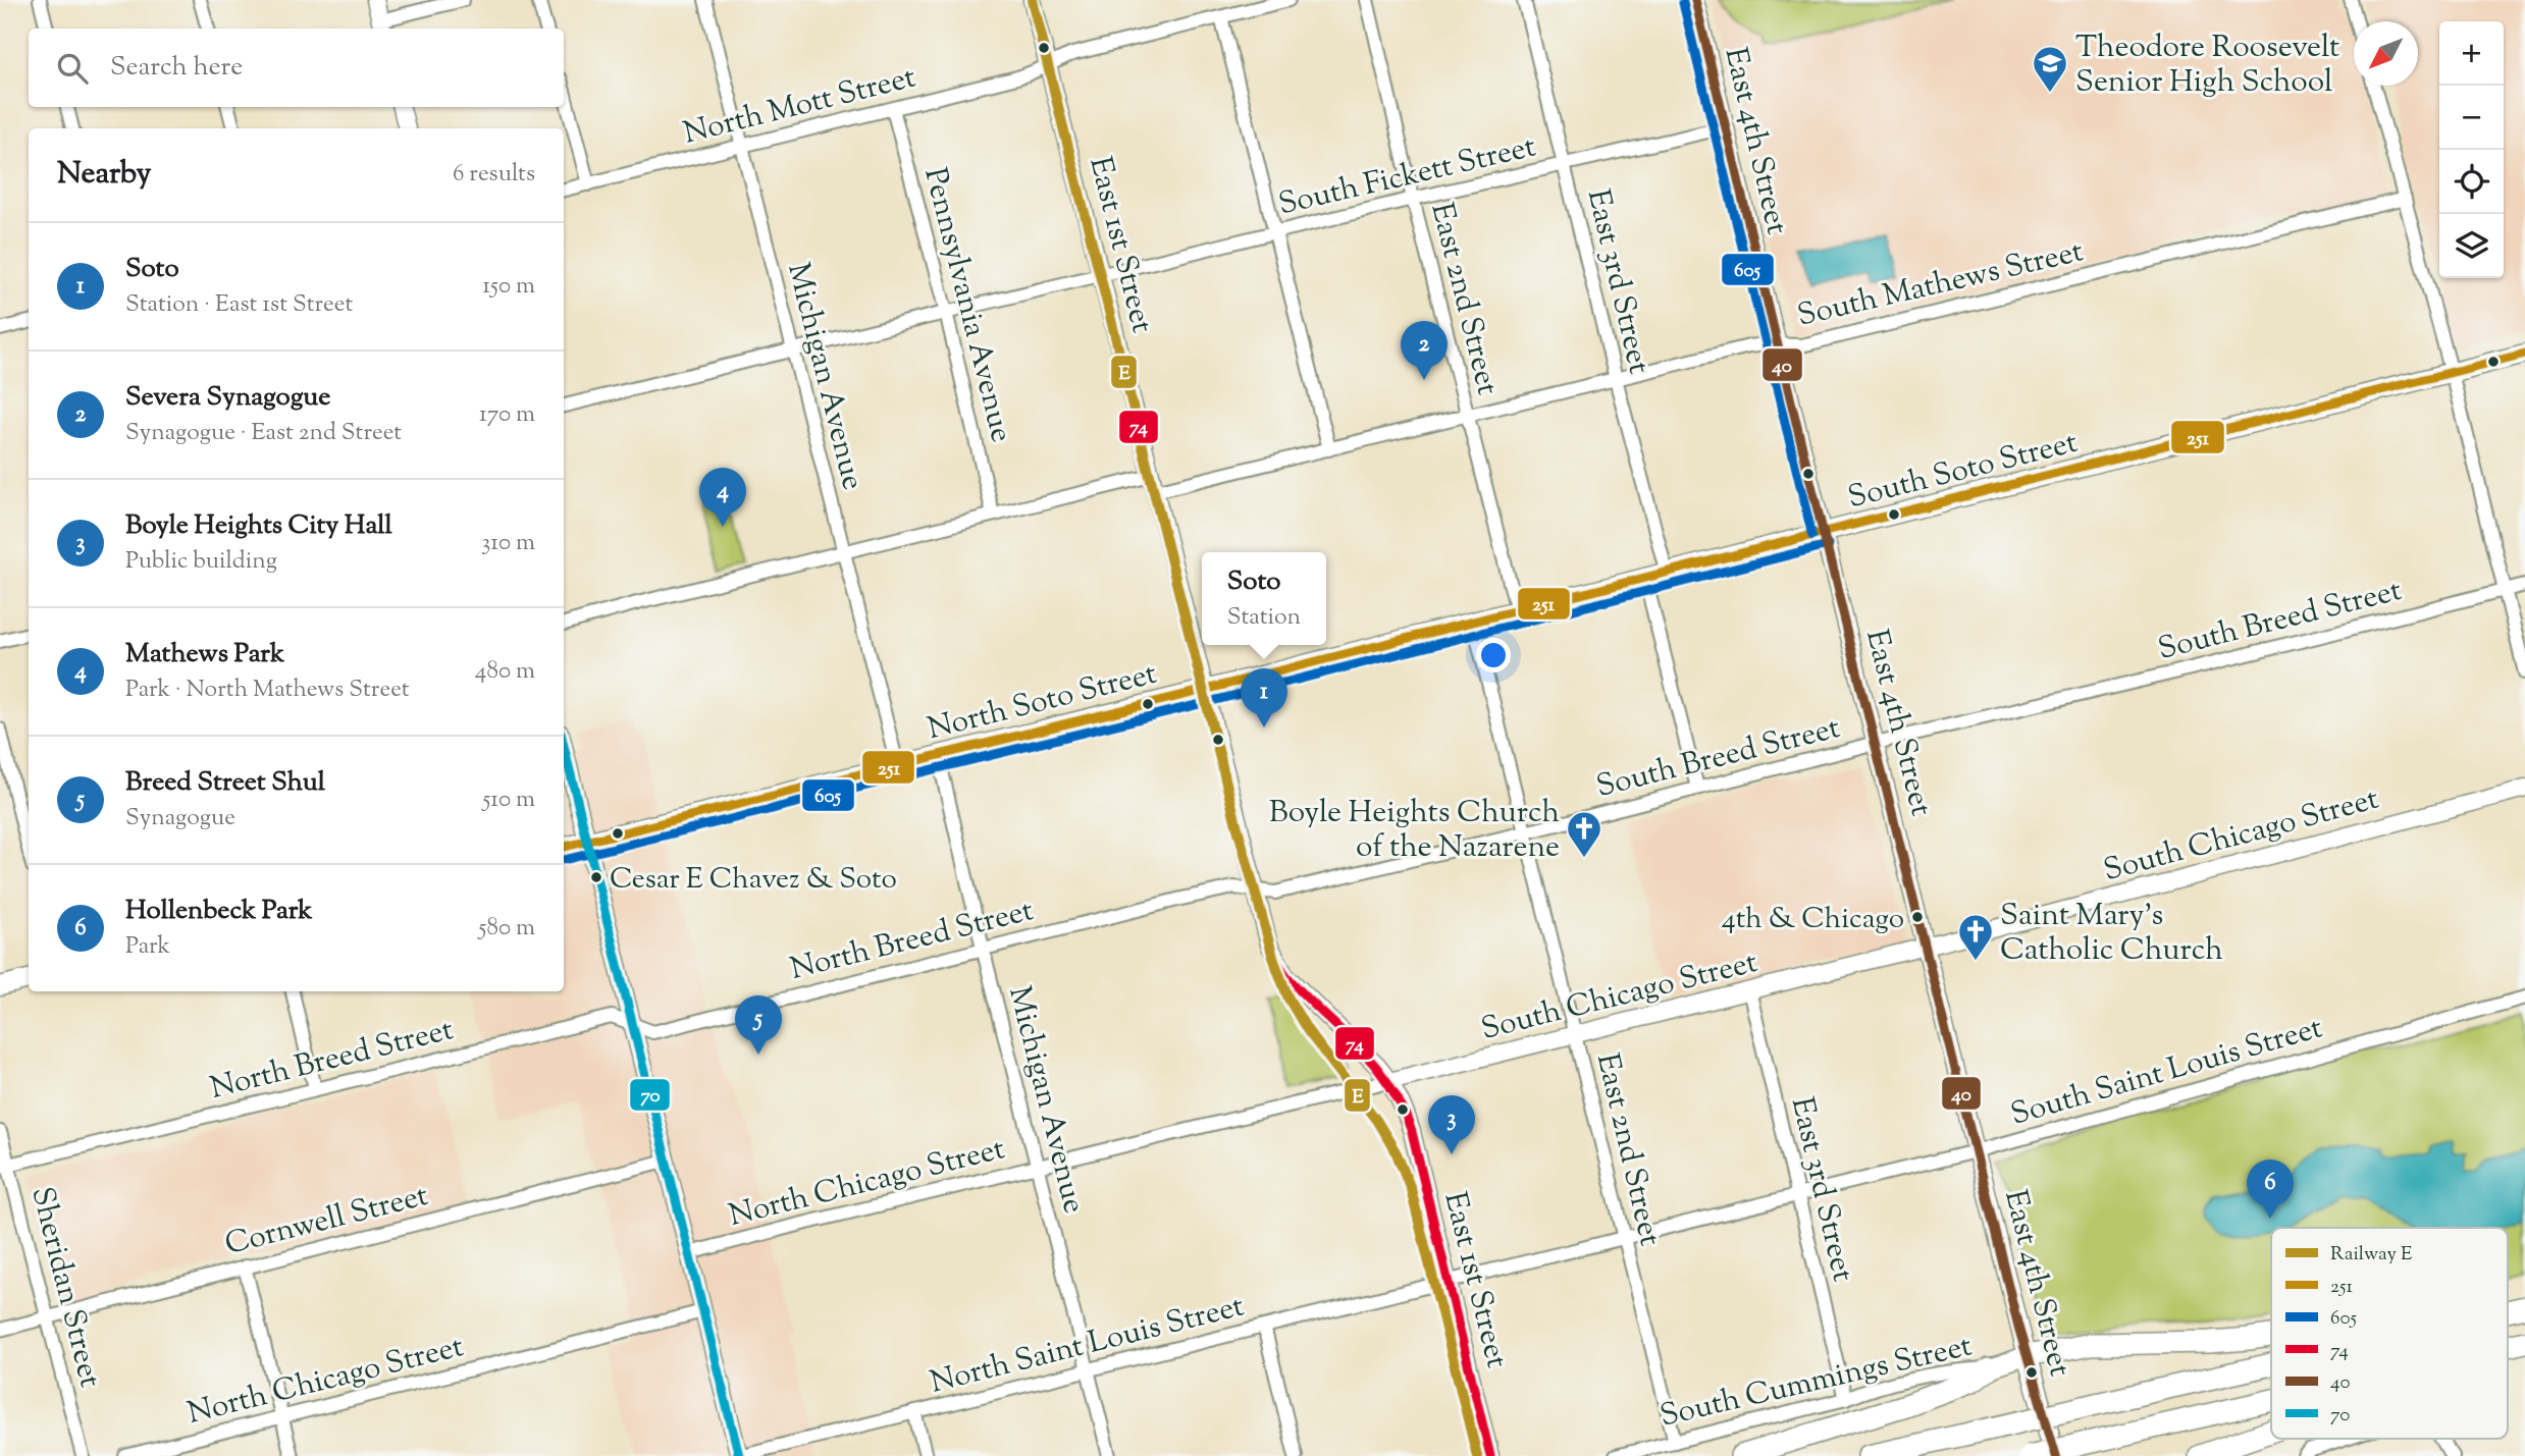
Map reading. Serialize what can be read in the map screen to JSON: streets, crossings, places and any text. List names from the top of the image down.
{
  "streets": {
    "main road": [
      "East 4th Street",
      "South Soto Street",
      "North Soto Street",
      "South Cummings Street"
    ],
    "street": [
      "North Mott Street",
      "South Fickett Street",
      "East 1st Street",
      "East 3rd Street",
      "South Mathews Street",
      "East 2nd Street",
      "Pennsylvania Avenue",
      "Michigan Avenue",
      "South Breed Street",
      "South Chicago Street",
      "North Breed Street",
      "South Saint Louis Street",
      "North Chicago Street",
      "Cornwell Street",
      "Sheridan Street",
      "North Saint Louis Street"
    ]
  },
  "crossings": [
    ["North Mott Street", "East 1st Street"],
    ["North Mott Street", "Pennsylvania Avenue"],
    ["North Mott Street", "Michigan Avenue"],
    ["East 4th Street", "South Fickett Street"],
    ["East 4th Street", "South Mathews Street"],
    ["East 4th Street", "South Soto Street"],
    ["East 4th Street", "South Breed Street"],
    ["East 4th Street", "South Chicago Street"],
    ["East 4th Street", "South Saint Louis Street"],
    ["East 4th Street", "South Cummings Street"],
    ["South Fickett Street", "East 1st Street"],
    ["South Fickett Street", "East 3rd Street"],
    ["South Fickett Street", "East 2nd Street"],
    ["South Fickett Street", "Pennsylvania Avenue"],
    ["South Fickett Street", "Michigan Avenue"],
    ["East 1st Street", "South Mathews Street"],
    ["East 1st Street", "South Soto Street"],
    ["East 1st Street", "South Breed Street"],
    ["East 1st Street", "North Soto Street"],
    ["East 1st Street", "South Chicago Street"],
    ["East 1st Street", "North Breed Street"],
    ["East 1st Street", "South Saint Louis Street"],
    ["East 1st Street", "North Chicago Street"],
    ["East 1st Street", "North Saint Louis Street"],
    ["East 3rd Street", "South Mathews Street"],
    ["East 3rd Street", "South Soto Street"],
    ["East 3rd Street", "South Chicago Street"],
    ["East 3rd Street", "South Saint Louis Street"],
    ["East 3rd Street", "South Cummings Street"],
    ["South Mathews Street", "East 2nd Street"],
    ["South Mathews Street", "Pennsylvania Avenue"],
    ["South Mathews Street", "Michigan Avenue"],
    ["East 2nd Street", "South Soto Street"],
    ["East 2nd Street", "South Breed Street"],
    ["East 2nd Street", "South Chicago Street"],
    ["East 2nd Street", "South Saint Louis Street"],
    ["East 2nd Street", "South Cummings Street"],
    ["Michigan Avenue", "North Soto Street"],
    ["Michigan Avenue", "North Breed Street"],
    ["Michigan Avenue", "North Chicago Street"],
    ["Michigan Avenue", "North Saint Louis Street"],
    ["South Soto Street", "North Soto Street"],
    ["South Breed Street", "North Breed Street"],
    ["South Chicago Street", "North Chicago Street"],
    ["North Breed Street", "Sheridan Street"],
    ["South Saint Louis Street", "North Saint Louis Street"],
    ["Cornwell Street", "Sheridan Street"]
  ],
  "places": {
    "school or university": ["Theodore Roosevelt Senior High School"],
    "church": ["Boyle Heights Church of the Nazarene", "Saint Mary's Catholic Church"],
    "other": ["Cesar E Chavez & Soto", "4th & Chicago"]
  },
  "lines": [
    "rail line E",
    "transit line 74",
    "transit line 40",
    "transit line 605",
    "transit line 251",
    "transit line 70"
  ],
  "legend": [
    "Railway E",
    "251",
    "605",
    "74",
    "40",
    "70"
  ],
  "north": "bottom left",
  "page": {
    "map_buttons": ["+", "−"],
    "search": "Search here",
    "heading": ["Nearby", "6 results"],
    "list": [
      {
        "mark": "1",
        "name": "Soto",
        "note": "Station · East 1st Street",
        "value": "150 m"
      },
      {
        "mark": "2",
        "name": "Severa Synagogue",
        "note": "Synagogue · East 2nd Street",
        "value": "170 m"
      },
      {
        "mark": "3",
        "name": "Boyle Heights City Hall",
        "note": "Public building",
        "value": "310 m"
      },
      {
        "mark": "4",
        "name": "Mathews Park",
        "note": "Park · North Mathews Street",
        "value": "480 m"
      },
      {
        "mark": "5",
        "name": "Breed Street Shul",
        "note": "Synagogue",
        "value": "510 m"
      },
      {
        "mark": "6",
        "name": "Hollenbeck Park",
        "note": "Park",
        "value": "580 m"
      }
    ],
    "pins": [
      "2",
      "4",
      "1",
      "5",
      "3",
      "6"
    ],
    "popup": ["Soto", "Station"]
  }
}
